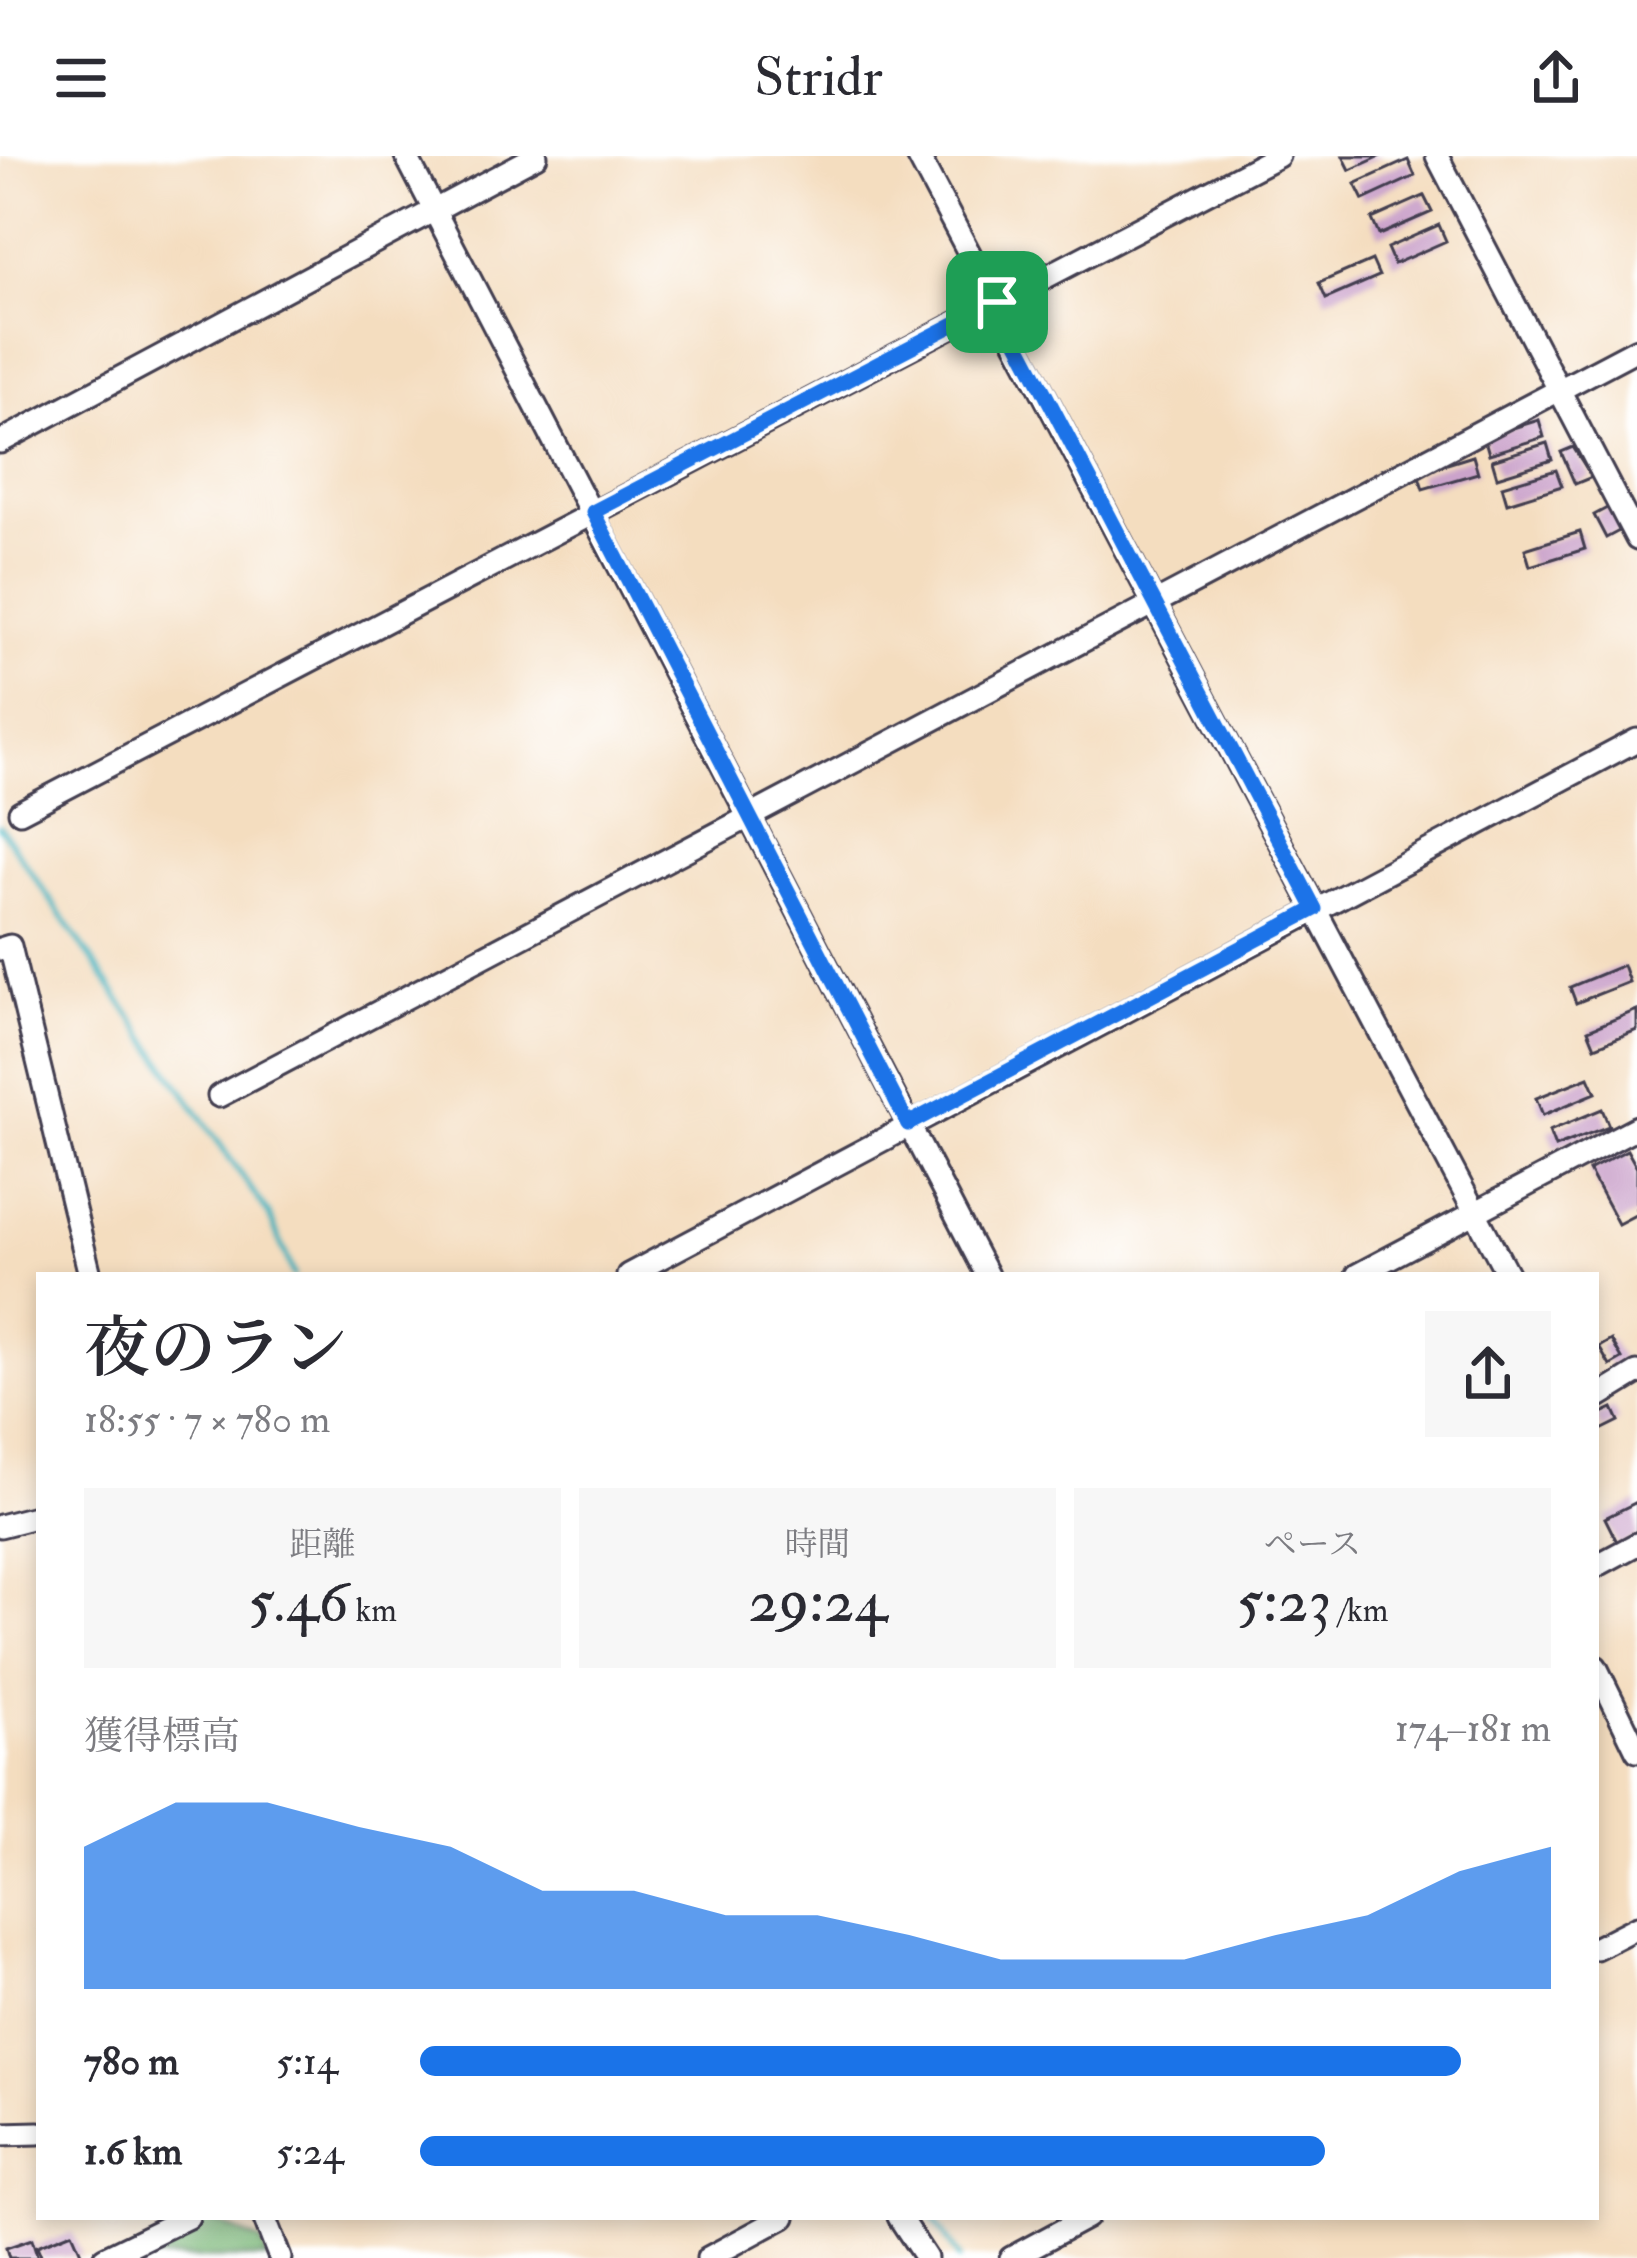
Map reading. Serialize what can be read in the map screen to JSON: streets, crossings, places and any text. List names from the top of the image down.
{
  "page": {
    "header": "Stridr",
    "heading": ["夜のラン", "18:55 · 7 × 780 m"],
    "stats": [
      ["距離", "5.46 km"],
      ["時間", "29:24"],
      ["ペース", "5:23 /km"]
    ],
    "chart": ["獲得標高", "174–181 m"],
    "list": [
      {
        "name": "780 m",
        "note": "5:14"
      },
      {
        "name": "1.6 km",
        "note": "5:24"
      }
    ]
  }
}
